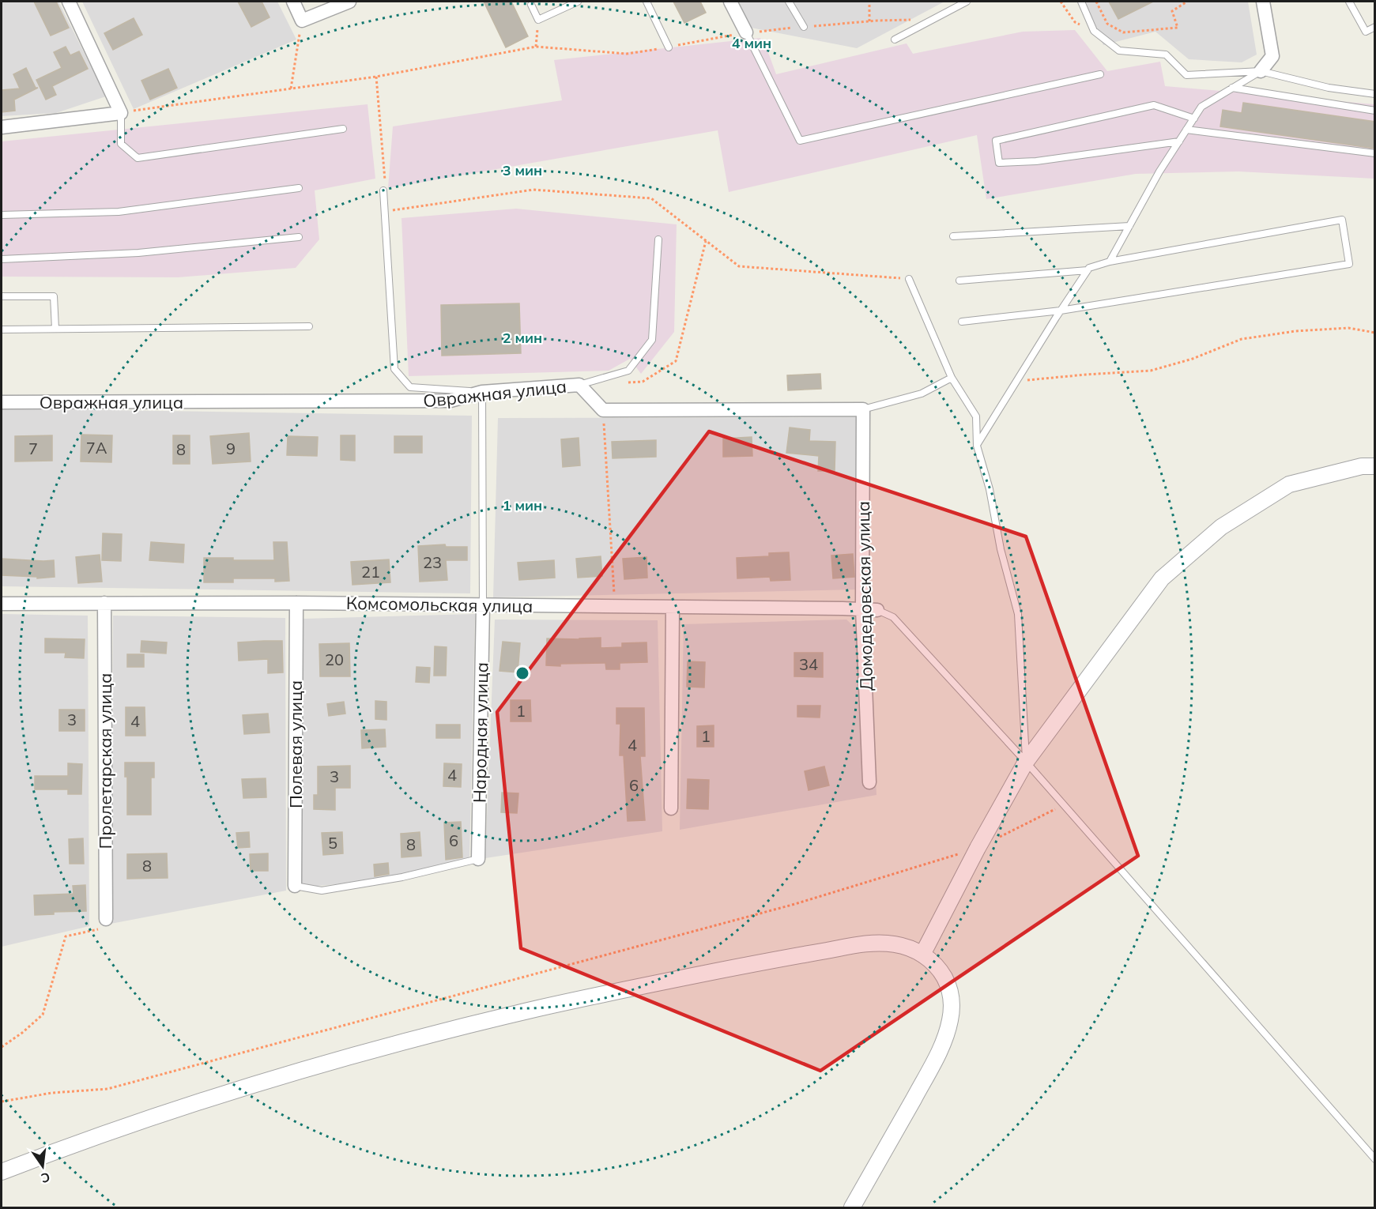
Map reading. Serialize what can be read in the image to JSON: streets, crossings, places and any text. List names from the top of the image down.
{
  "streets": {
    "street": [
      "Овражная улица",
      "Домодедовская улица",
      "Комсомольская улица",
      "Народная улица",
      "Полевая улица",
      "Пролетарская улица"
    ]
  },
  "crossings": [
    ["Домодедовская улица", "Комсомольская улица"],
    ["Комсомольская улица", "Народная улица"],
    ["Комсомольская улица", "Полевая улица"],
    ["Комсомольская улица", "Пролетарская улица"]
  ],
  "house_numbers": [
    "7А",
    "7",
    "9",
    "8",
    "23",
    "21",
    "20",
    "34",
    "1",
    "3",
    "4",
    "1",
    "4",
    "4",
    "3",
    "6",
    "6",
    "5",
    "8",
    "8"
  ],
  "north": "bottom",
  "rings": [
    "4 мин",
    "3 мин",
    "2 мин",
    "1 мин"
  ]
}
